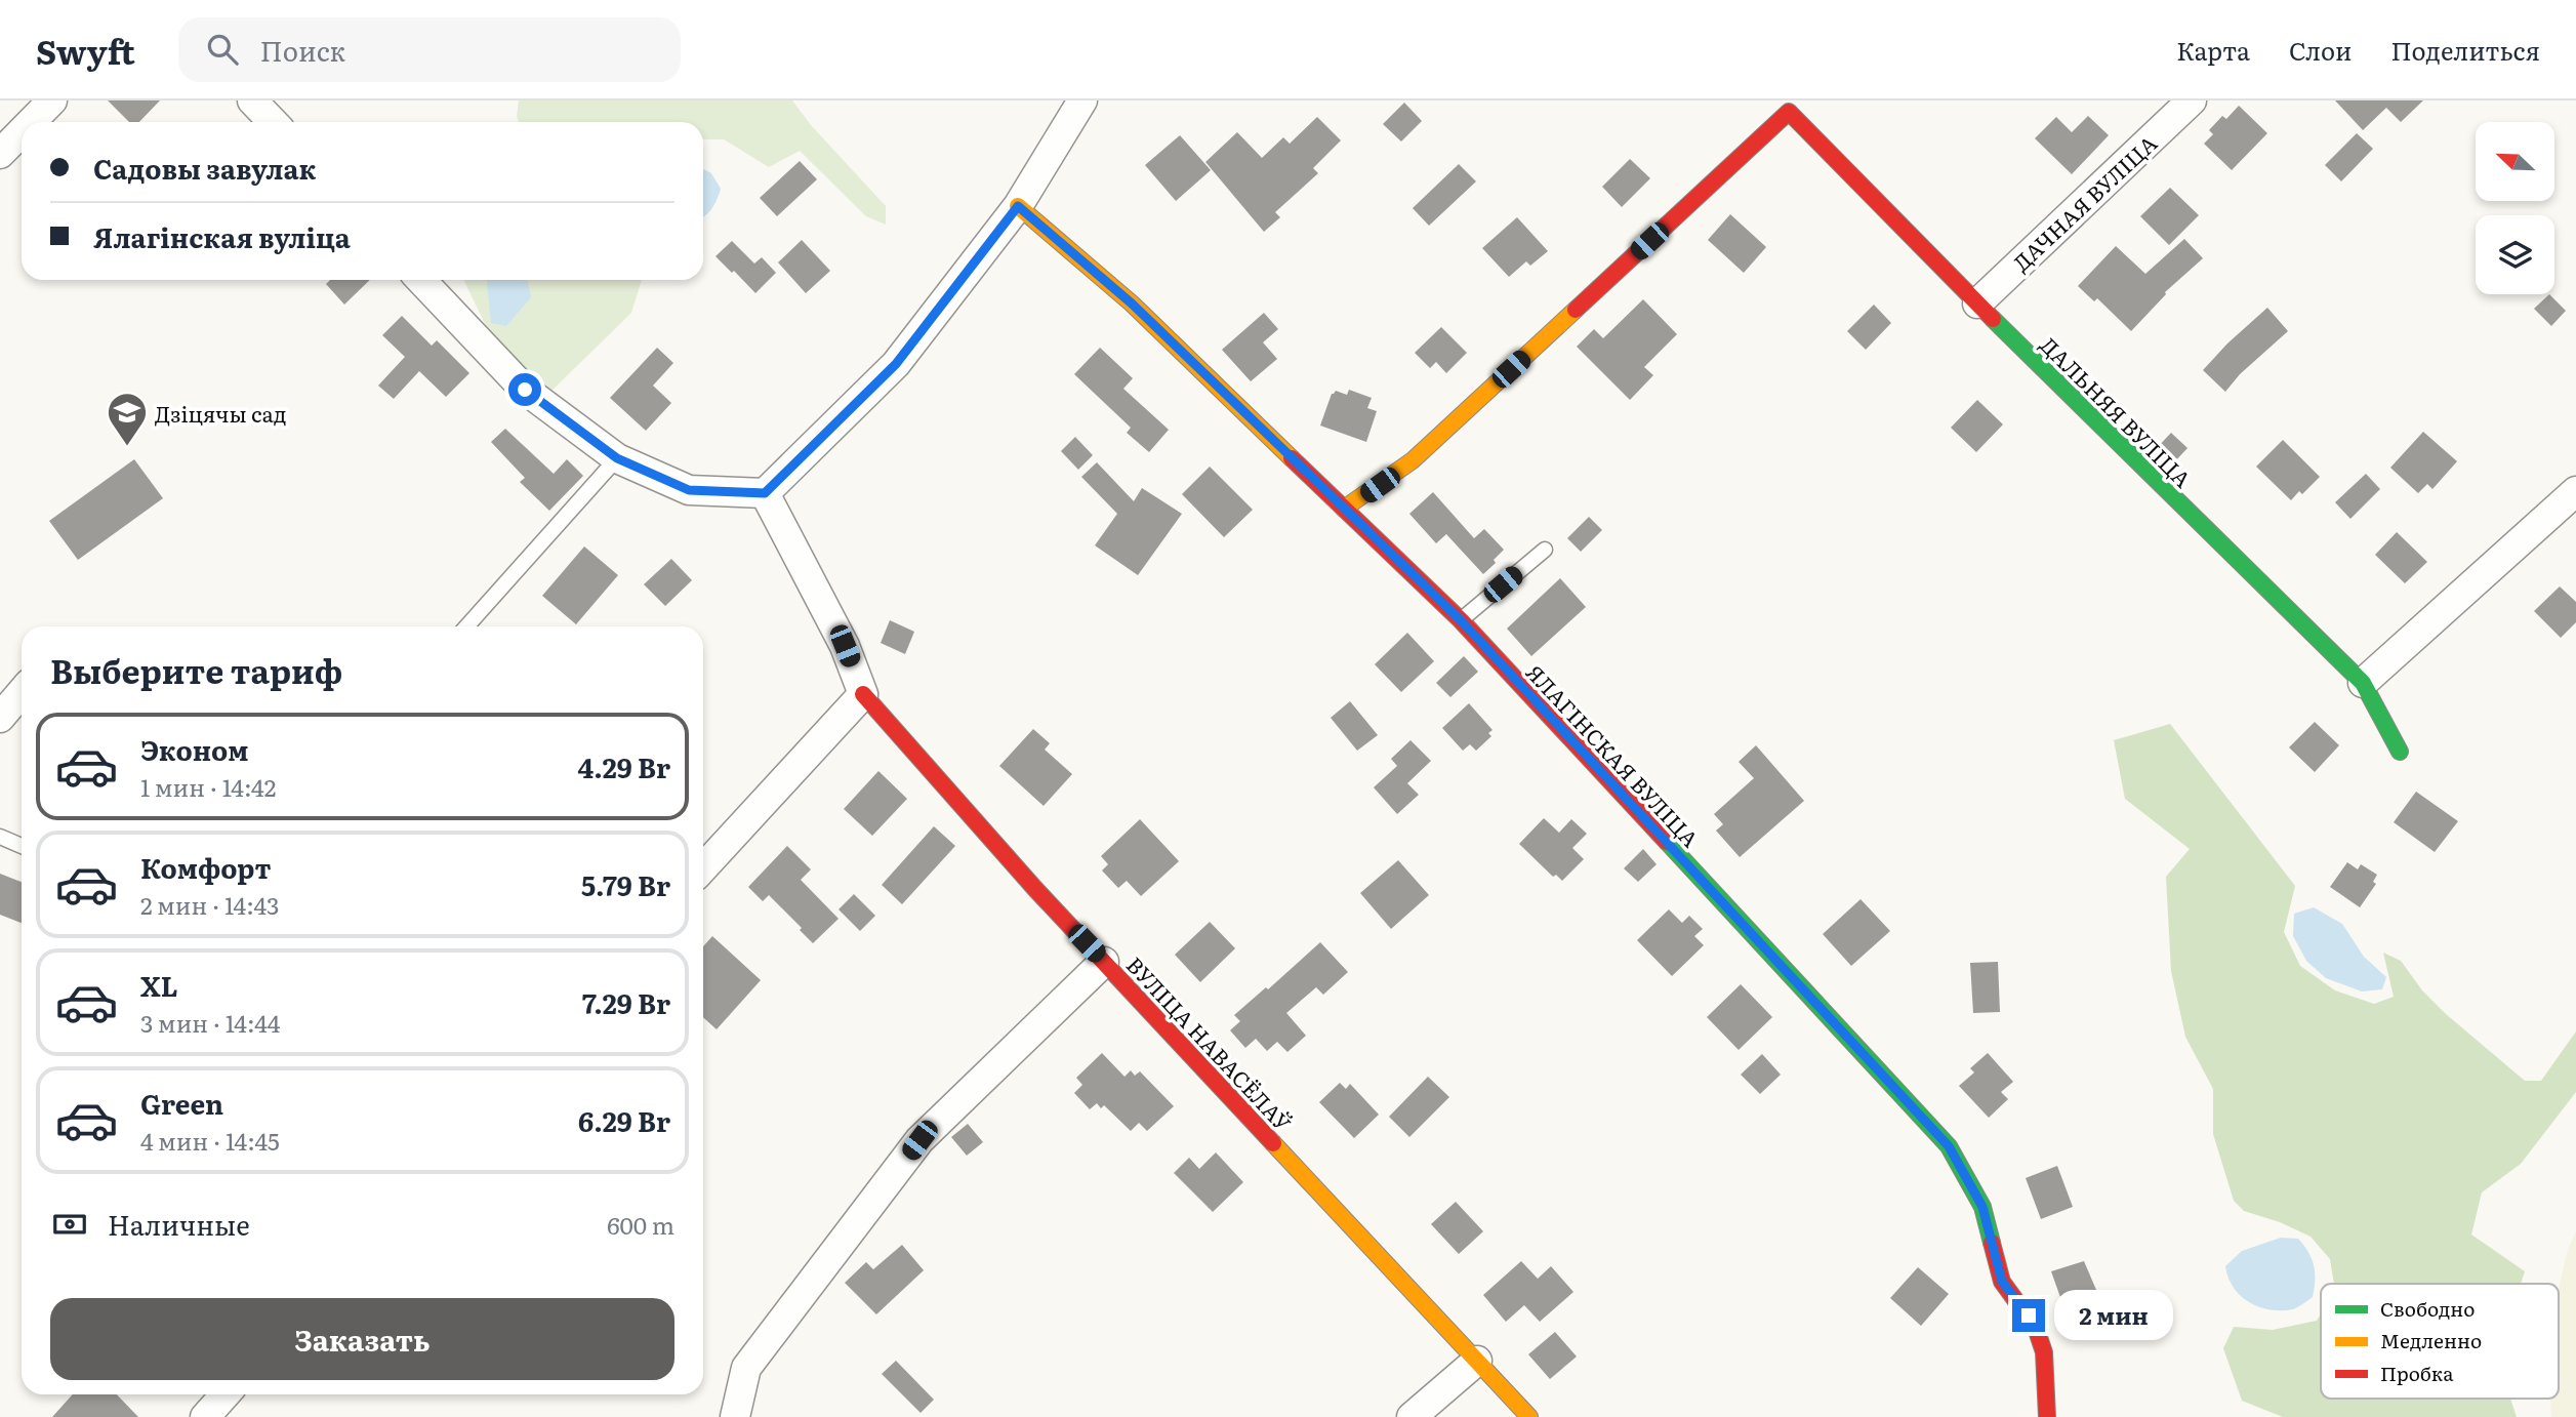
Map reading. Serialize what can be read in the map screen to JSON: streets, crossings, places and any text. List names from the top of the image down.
{
  "streets": {
    "street": [
      "ДАЧНАЯ ВУЛІЦА",
      "ДАЛЬНЯЯ ВУЛІЦА",
      "ЯЛАГІНСКАЯ ВУЛІЦА",
      "ВУЛІЦА НАВАСЁЛАЎ"
    ]
  },
  "crossings": [
    ["ДАЧНАЯ ВУЛІЦА", "ДАЛЬНЯЯ ВУЛІЦА"],
    ["ДАЛЬНЯЯ ВУЛІЦА", "ЯЛАГІНСКАЯ ВУЛІЦА"]
  ],
  "places": {
    "school or university": ["Дзіцячы сад"]
  },
  "legend": ["Свободно", "Медленно", "Пробка"],
  "north": "top left",
  "page": {
    "header": "Swyft",
    "search": "Поиск",
    "nav": ["Карта", "Слои", "Поделиться"],
    "banner": ["Садовы завулак", "Ялагінская вуліца"],
    "heading": "Выберите тариф",
    "list": [
      {
        "name": "Эконом",
        "note": "1 мин · 14:42",
        "value": "4.29 Br"
      },
      {
        "name": "Комфорт",
        "note": "2 мин · 14:43",
        "value": "5.79 Br"
      },
      {
        "name": "XL",
        "note": "3 мин · 14:44",
        "value": "7.29 Br"
      },
      {
        "name": "Green",
        "note": "4 мин · 14:45",
        "value": "6.29 Br"
      }
    ],
    "pay": ["Наличные", "600 m"],
    "buttons": "Заказать",
    "bubble": "2 мин"
  }
}
